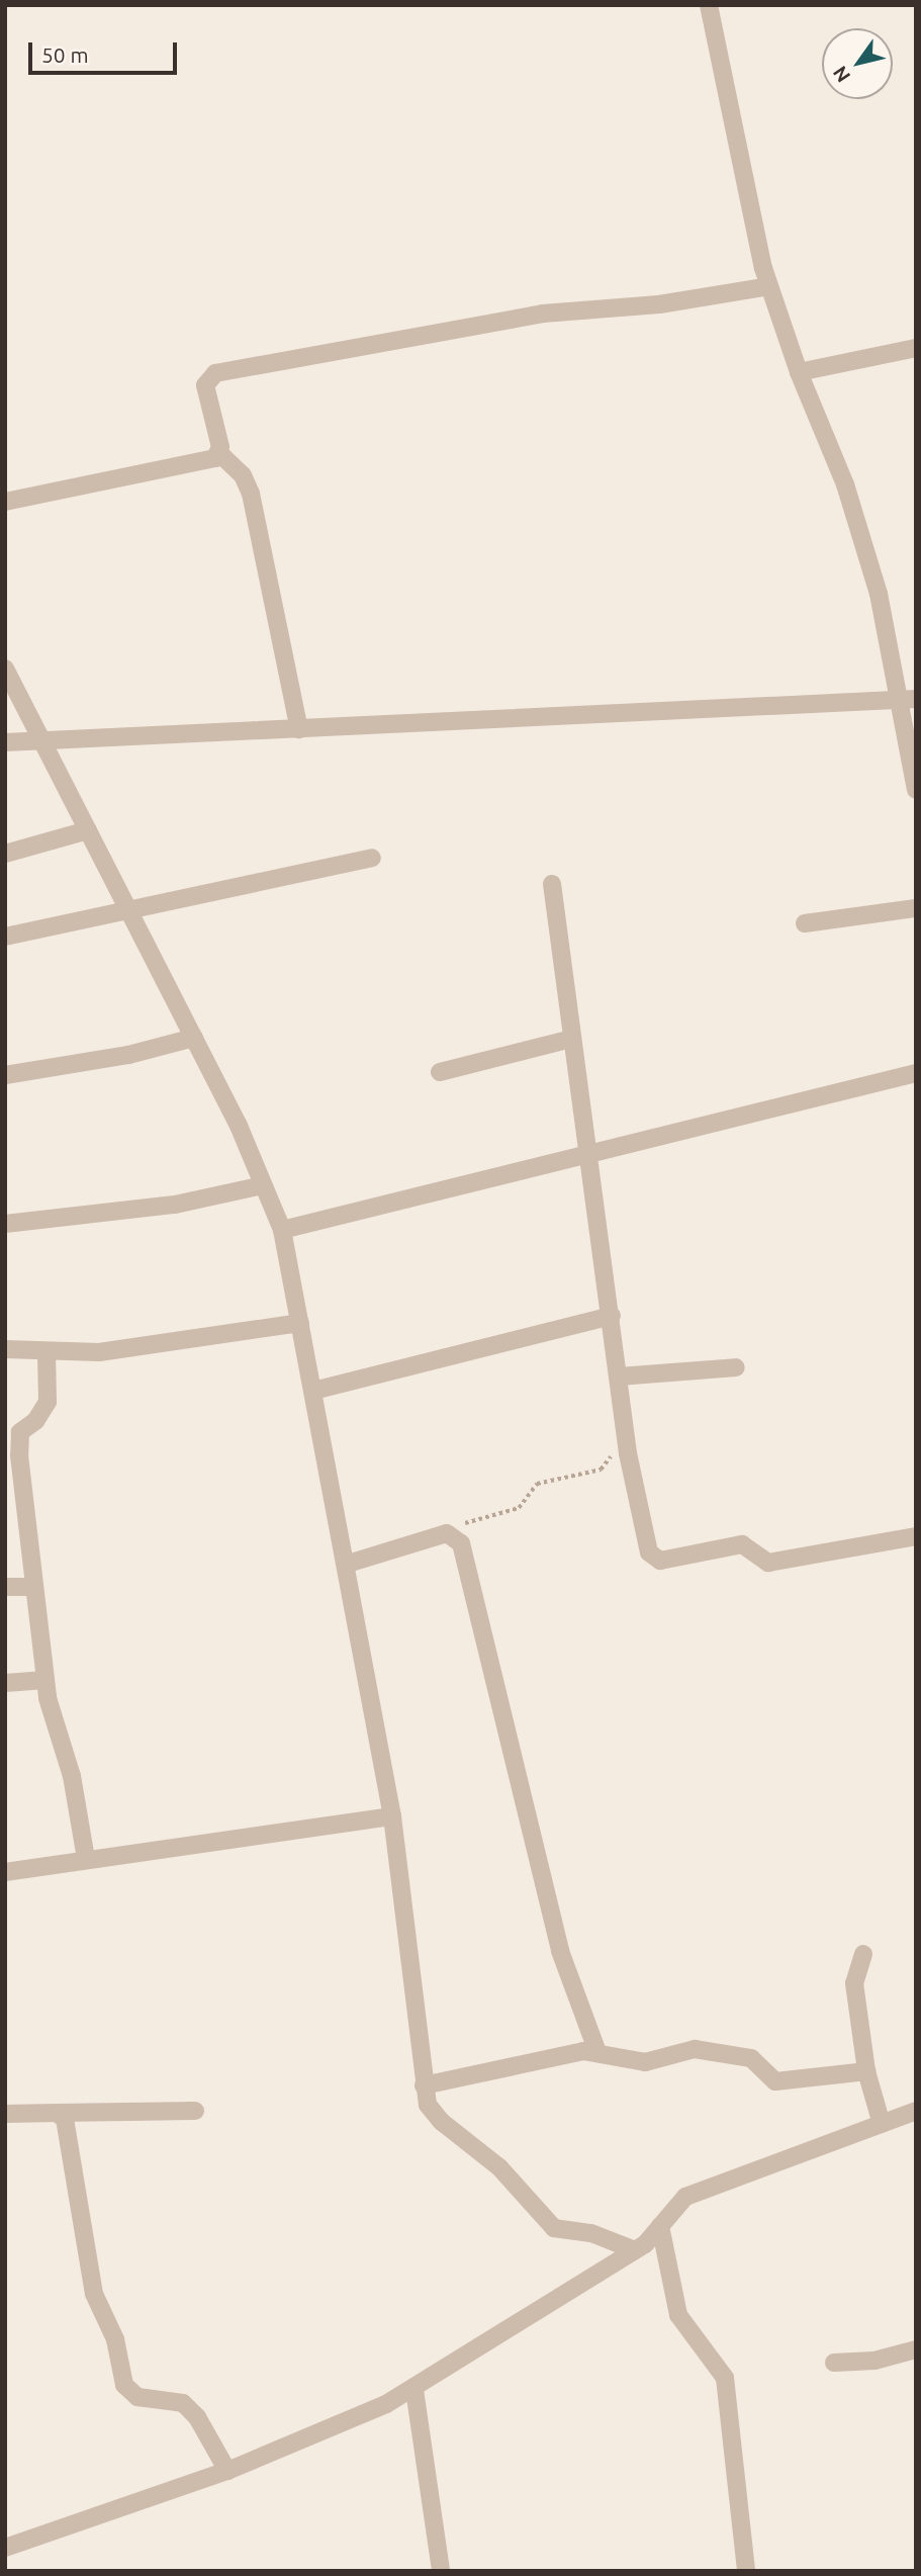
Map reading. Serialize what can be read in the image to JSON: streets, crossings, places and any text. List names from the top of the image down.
{
  "scale_bar": "50 m",
  "north": "bottom left"
}
